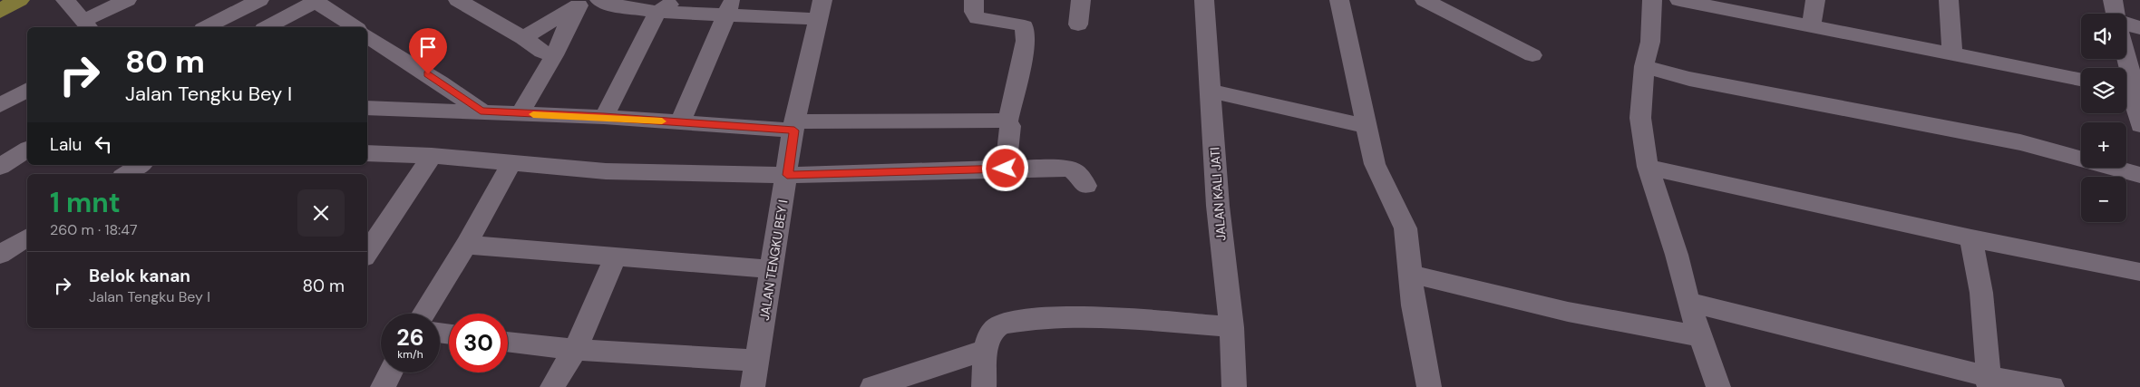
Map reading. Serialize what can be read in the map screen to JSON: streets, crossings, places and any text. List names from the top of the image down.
{
  "streets": {
    "street": ["JALAN KALI JATI", "JALAN TENGKU BEY I"]
  },
  "page": {
    "map_buttons": ["+", "−"],
    "turn": ["80 m", "Jalan Tengku Bey I"],
    "then": "Lalu",
    "heading": ["1 mnt", "260 m · 18:47"],
    "list": [
      {
        "name": "Belok kanan",
        "note": "Jalan Tengku Bey I",
        "value": "80 m"
      }
    ],
    "speed": "26 km/h",
    "limit": "30"
  }
}
